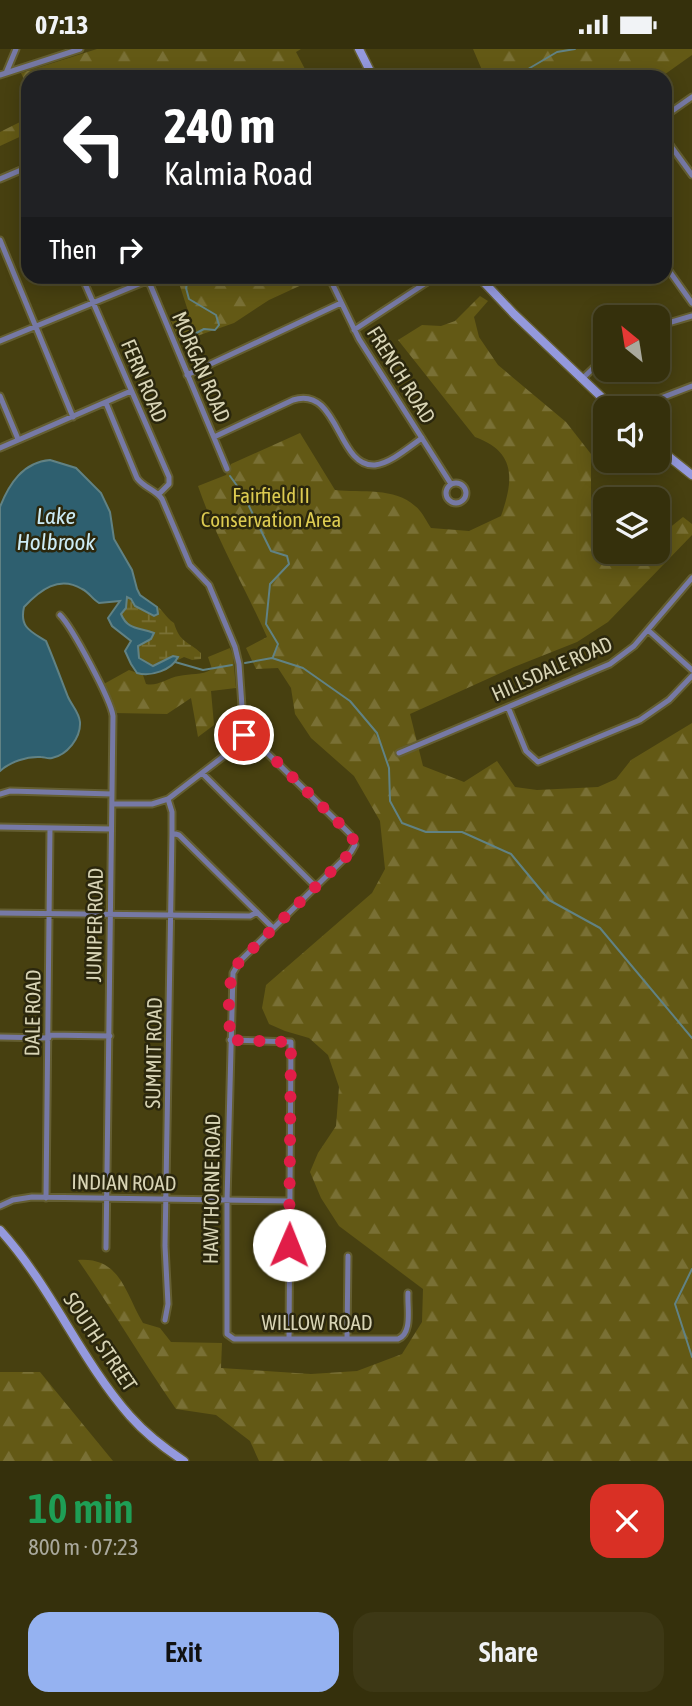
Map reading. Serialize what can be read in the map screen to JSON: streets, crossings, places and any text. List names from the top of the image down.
{
  "streets": {
    "main road": ["SOUTH STREET"],
    "street": [
      "MORGAN ROAD",
      "FRENCH ROAD",
      "FERN ROAD",
      "HILLSDALE ROAD",
      "JUNIPER ROAD",
      "DALE ROAD",
      "SUMMIT ROAD",
      "INDIAN ROAD",
      "HAWTHORNE ROAD",
      "WILLOW ROAD"
    ]
  },
  "crossings": [
    ["JUNIPER ROAD", "INDIAN ROAD"],
    ["DALE ROAD", "INDIAN ROAD"],
    ["SUMMIT ROAD", "INDIAN ROAD"],
    ["INDIAN ROAD", "HAWTHORNE ROAD"],
    ["HAWTHORNE ROAD", "WILLOW ROAD"]
  ],
  "water": ["Lake Holbrook"],
  "parks": ["Fairfield II Conservation Area"],
  "north": "top left",
  "page": {
    "status": "07:13",
    "turn": ["240 m", "Kalmia Road"],
    "then": "Then",
    "heading": ["10 min", "800 m · 07:23"],
    "buttons": ["Exit", "Share"]
  }
}
